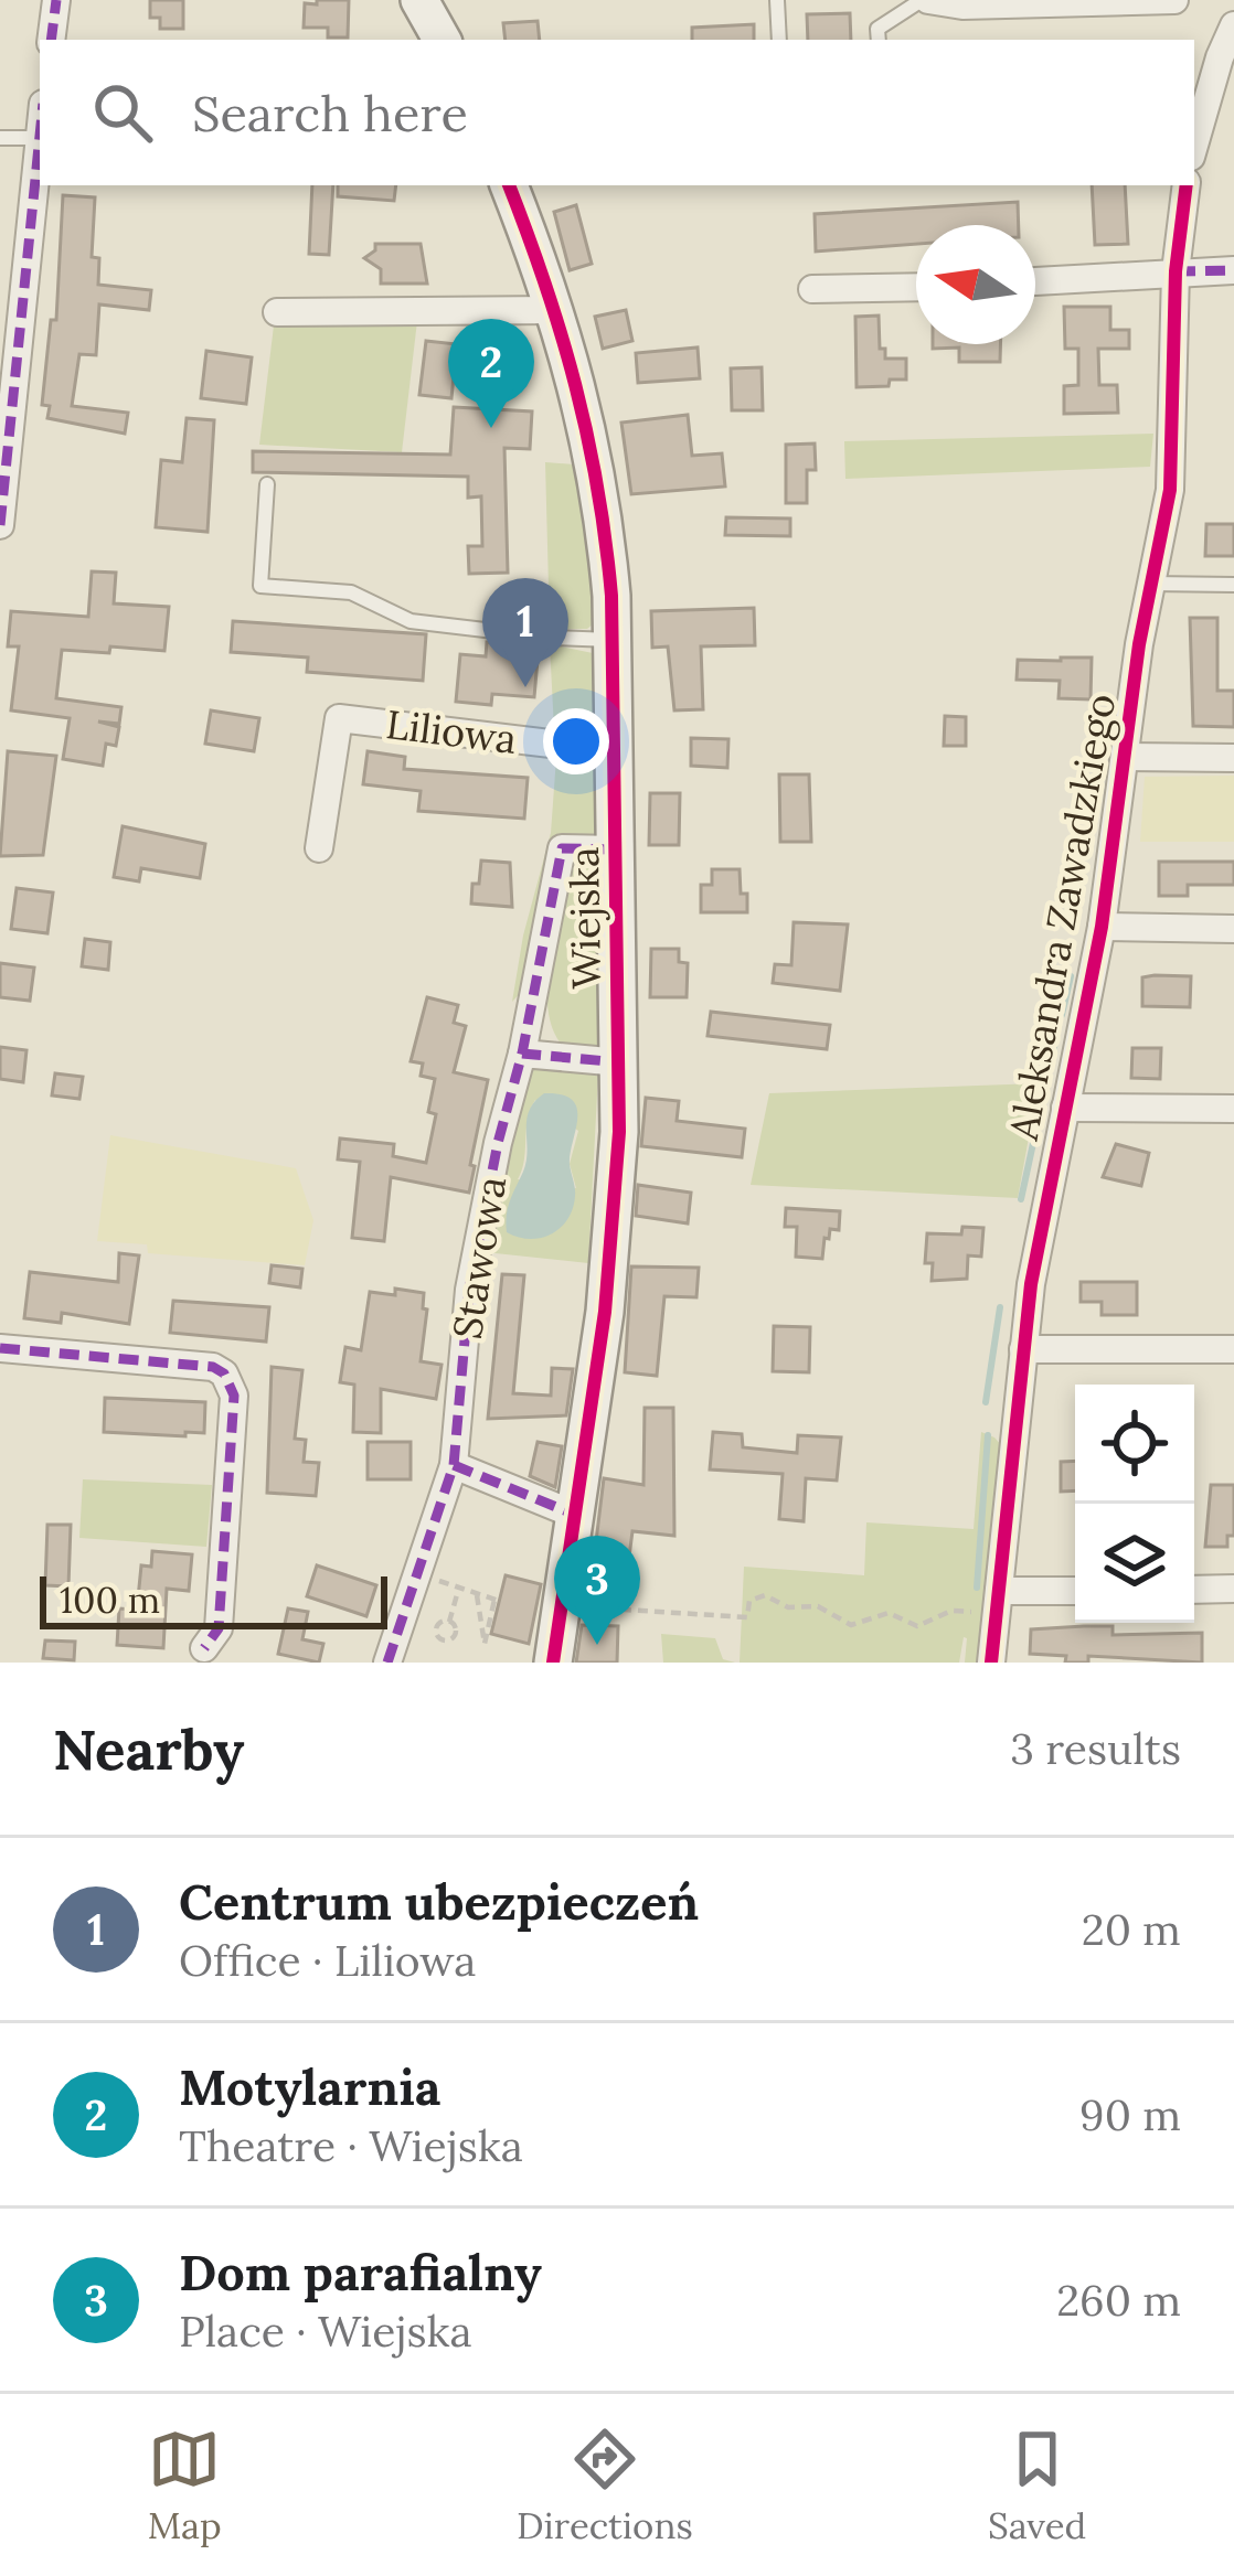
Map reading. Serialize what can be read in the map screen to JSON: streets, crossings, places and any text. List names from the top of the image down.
{
  "streets": {
    "street": [
      "Liliowa",
      "Aleksandra Zawadzkiego",
      "Wiejska",
      "Stawowa"
    ]
  },
  "crossings": [
    ["Liliowa", "Wiejska"],
    ["Wiejska", "Stawowa"]
  ],
  "scale_bar": "100 m",
  "north": "left",
  "page": {
    "search": "Search here",
    "pins": ["2", "1", "3"],
    "scale": "100 m",
    "heading": ["Nearby", "3 results"],
    "list": [
      {
        "mark": "1",
        "name": "Centrum ubezpieczeń",
        "note": "Office · Liliowa",
        "value": "20 m"
      },
      {
        "mark": "2",
        "name": "Motylarnia",
        "note": "Theatre · Wiejska",
        "value": "90 m"
      },
      {
        "mark": "3",
        "name": "Dom parafialny",
        "note": "Place · Wiejska",
        "value": "260 m"
      }
    ],
    "nav": ["Map", "Directions", "Saved"]
  }
}
